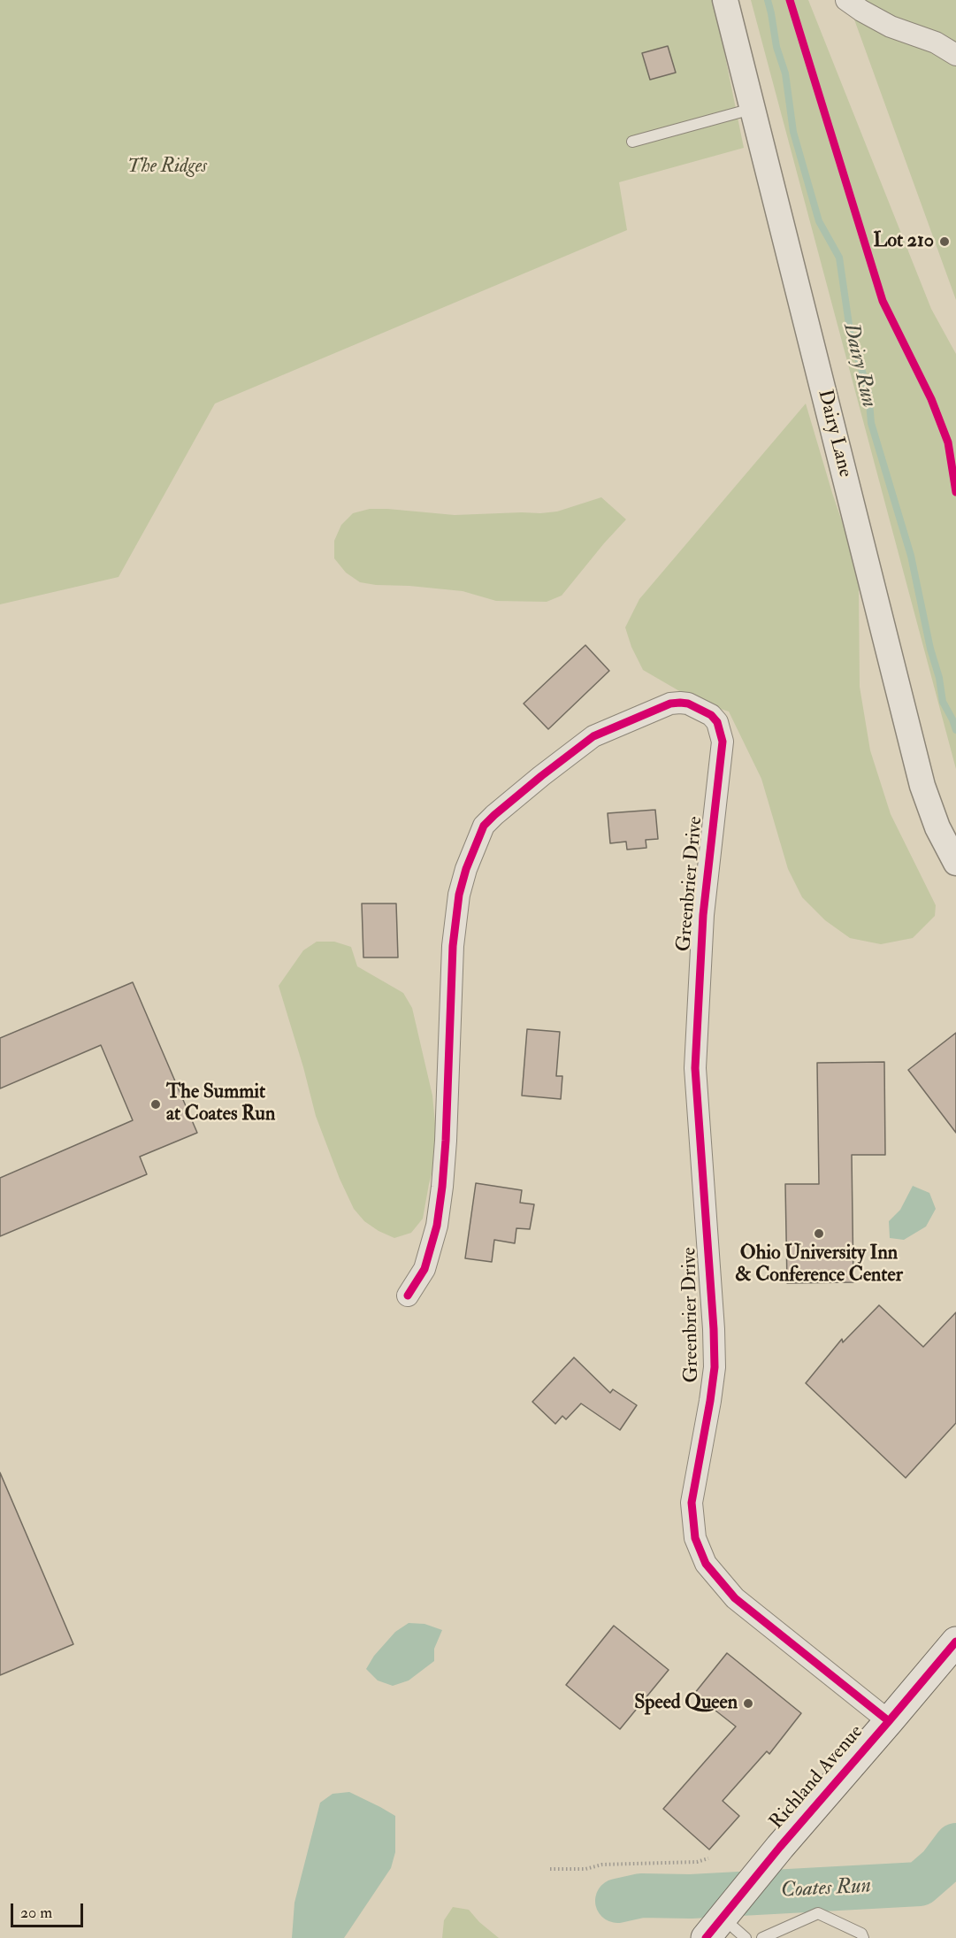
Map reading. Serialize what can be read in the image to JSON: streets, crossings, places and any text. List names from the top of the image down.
{
  "streets": {
    "main road": ["Richland Avenue"],
    "street": ["Dairy Lane", "Greenbrier Drive"]
  },
  "crossings": [
    ["Greenbrier Drive", "Richland Avenue"]
  ],
  "water": ["Dairy Run", "Coates Run"],
  "parks": ["The Ridges"],
  "places": [
    "Lot 210",
    "The Summit at Coates Run",
    "Ohio University Inn & Conference Center",
    "Speed Queen"
  ],
  "scale_bar": "20 m"
}
